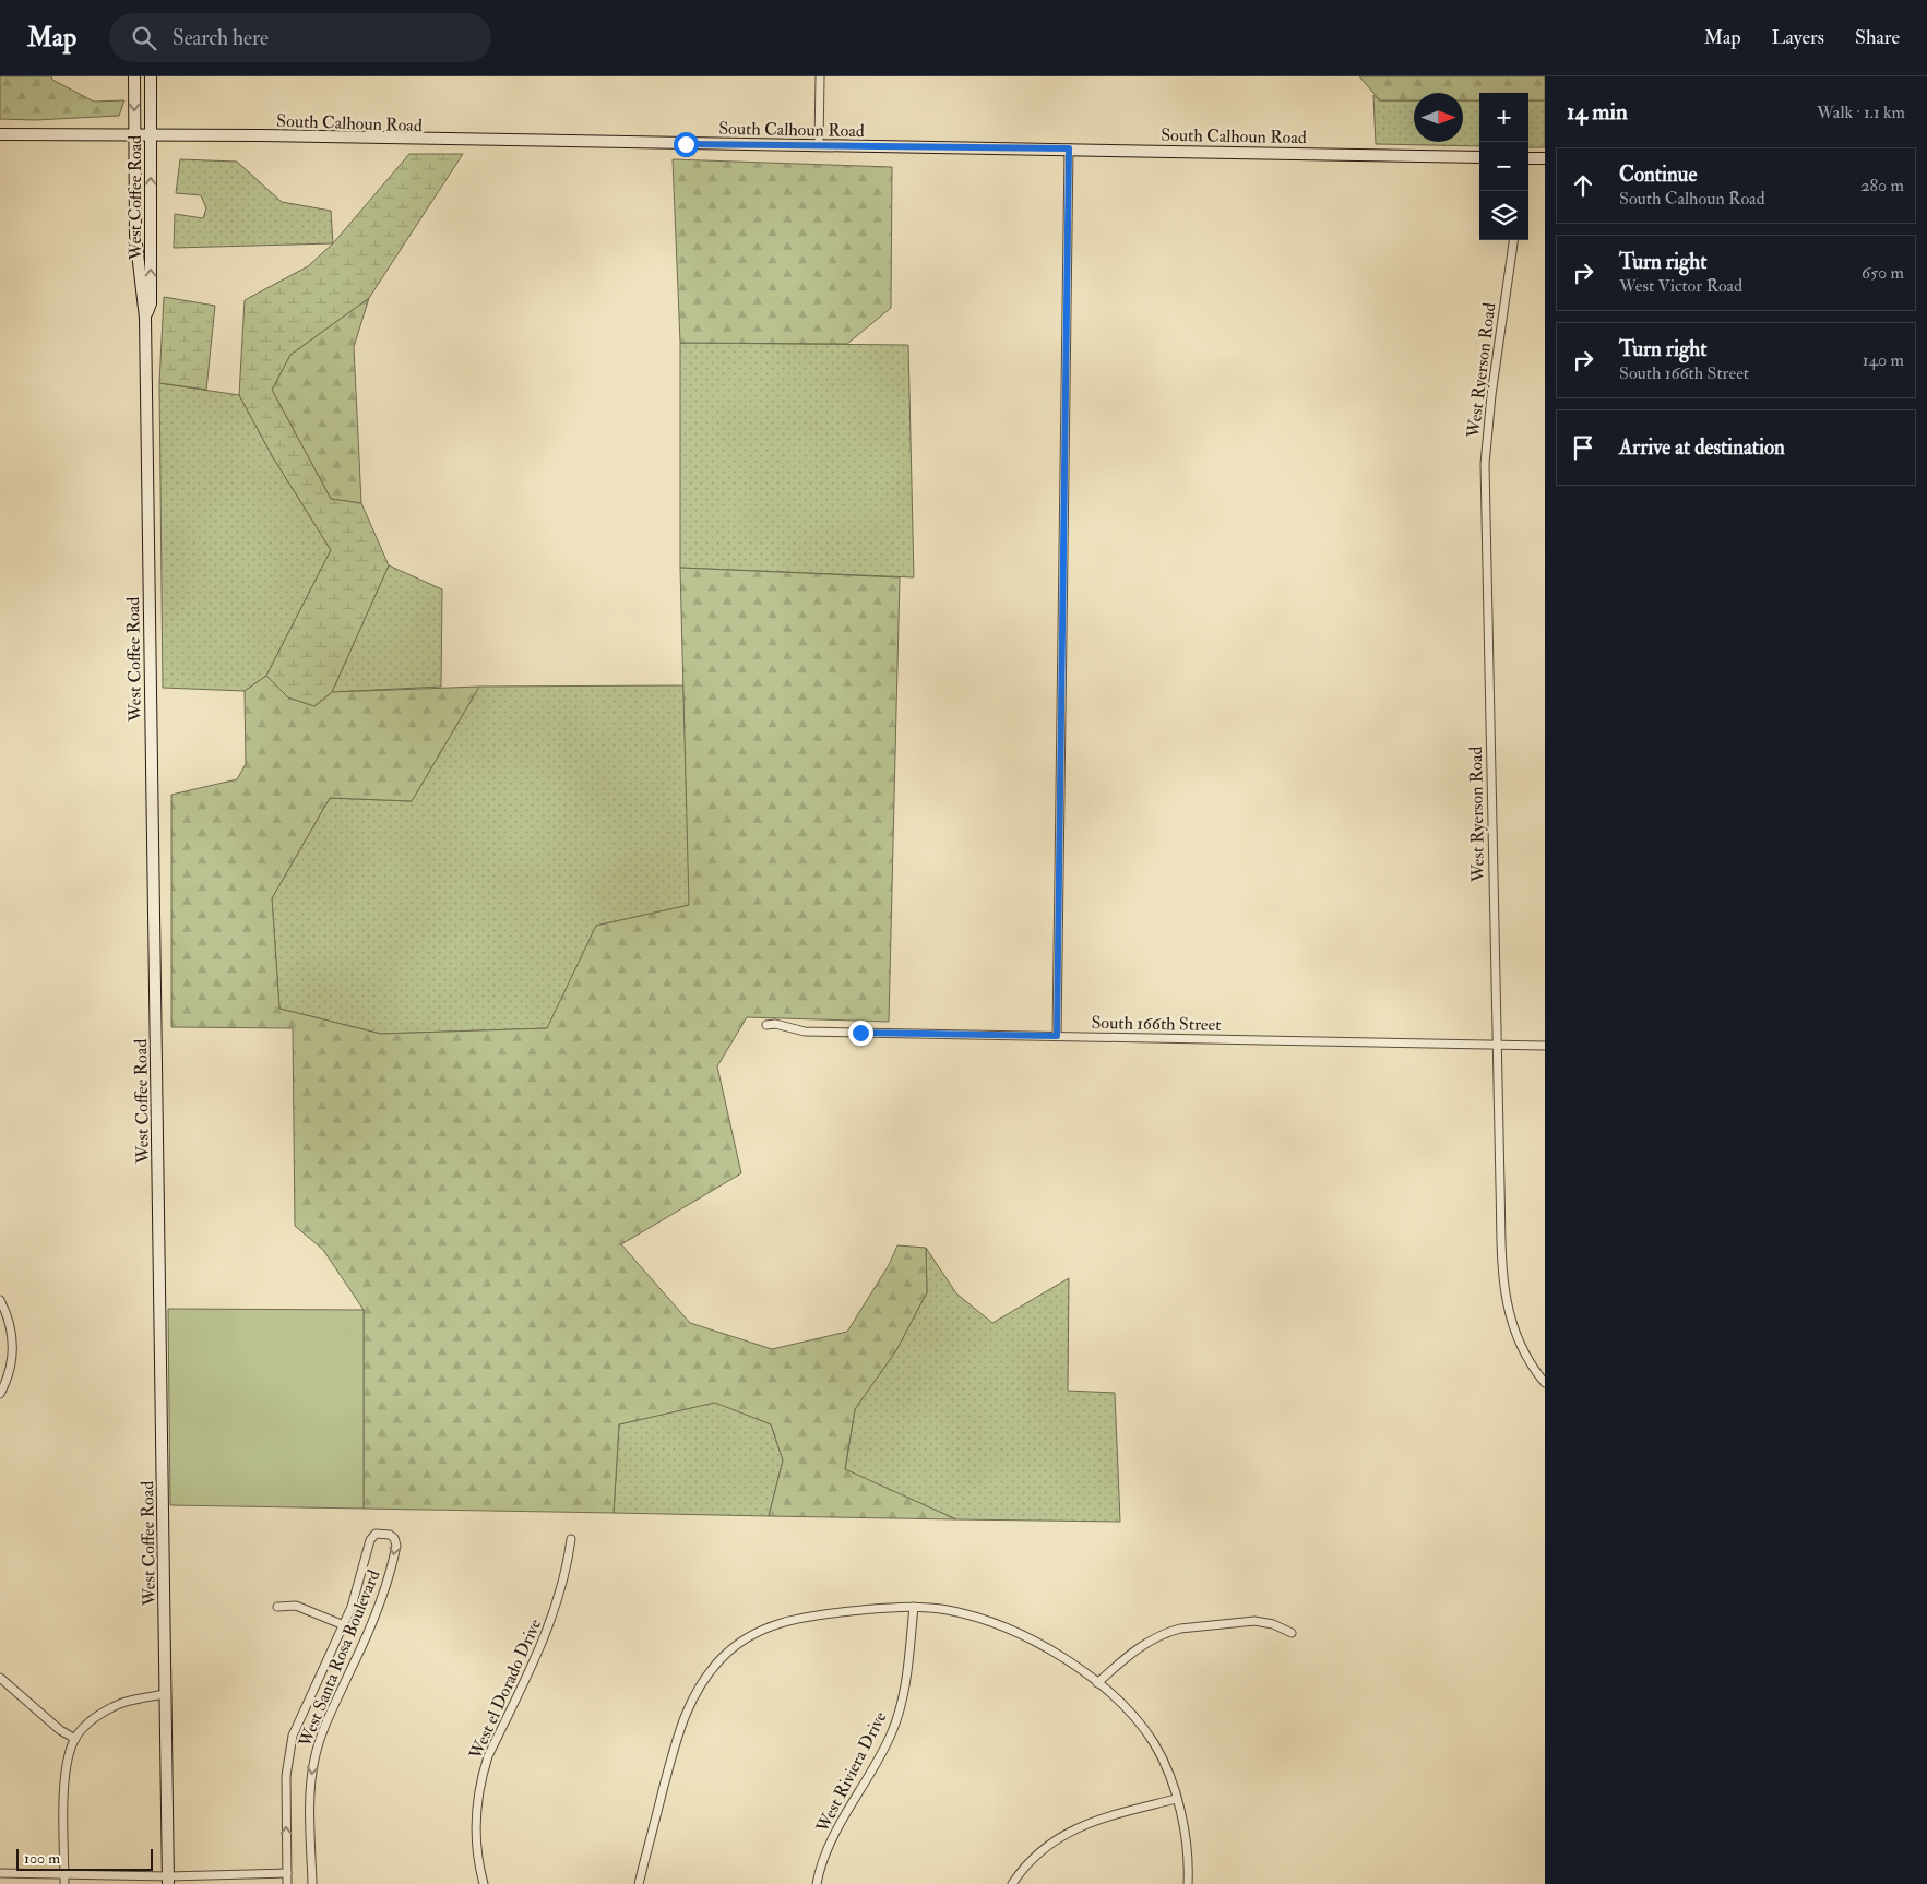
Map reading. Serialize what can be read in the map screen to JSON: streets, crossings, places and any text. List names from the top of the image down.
{
  "streets": {
    "street": [
      "South Calhoun Road",
      "West Coffee Road",
      "West Ryerson Road",
      "South 166th Street",
      "West Santa Rosa Boulevard",
      "West el Dorado Drive",
      "West Riviera Drive"
    ]
  },
  "crossings": [
    ["South Calhoun Road", "West Coffee Road"],
    ["West Ryerson Road", "South 166th Street"]
  ],
  "scale_bar": "100 m",
  "north": "right",
  "page": {
    "header": "Map",
    "search": "Search here",
    "nav": ["Map", "Layers", "Share"],
    "heading": ["14 min", "Walk · 1.1 km"],
    "map_buttons": ["+", "−"],
    "list": [
      ["Continue", "South Calhoun Road", "280 m"],
      ["Turn right", "West Victor Road", "650 m"],
      ["Turn right", "South 166th Street", "140 m"],
      "Arrive at destination"
    ],
    "scale": "100 m"
  }
}
